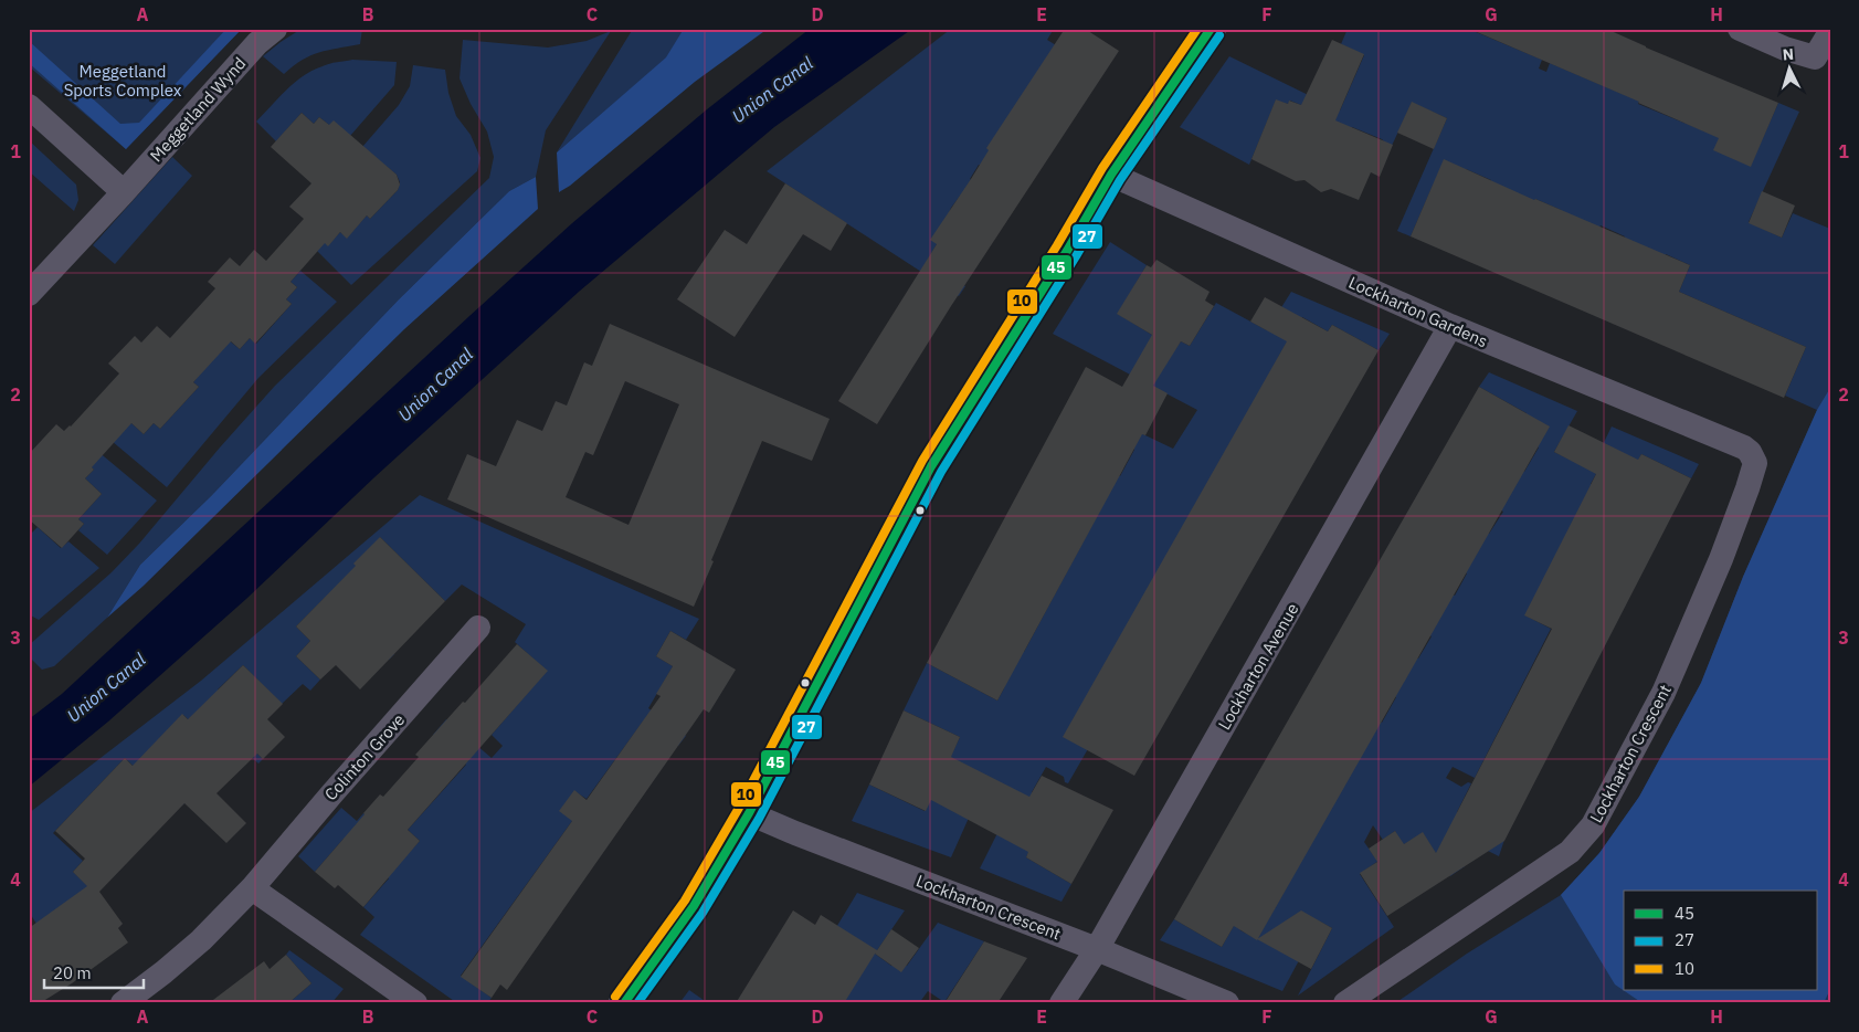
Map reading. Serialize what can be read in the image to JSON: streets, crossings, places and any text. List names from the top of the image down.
{
  "streets": {
    "street": [
      "Meggetland Wynd",
      "Lockharton Gardens",
      "Lockharton Avenue",
      "Lockharton Crescent",
      "Colinton Grove"
    ]
  },
  "crossings": [
    ["Lockharton Gardens", "Lockharton Avenue"],
    ["Lockharton Gardens", "Lockharton Crescent"],
    ["Lockharton Avenue", "Lockharton Crescent"]
  ],
  "water": ["Union Canal"],
  "parks": ["Meggetland Sports Complex"],
  "lines": ["transit line 45", "transit line 10", "transit line 27"],
  "legend": ["45", "27", "10"],
  "scale_bar": "20 m",
  "north": "top",
  "grid": {
    "columns": [
      "A",
      "B",
      "C",
      "D",
      "E",
      "F",
      "G",
      "H"
    ],
    "rows": [
      "1",
      "2",
      "3",
      "4"
    ]
  }
}
